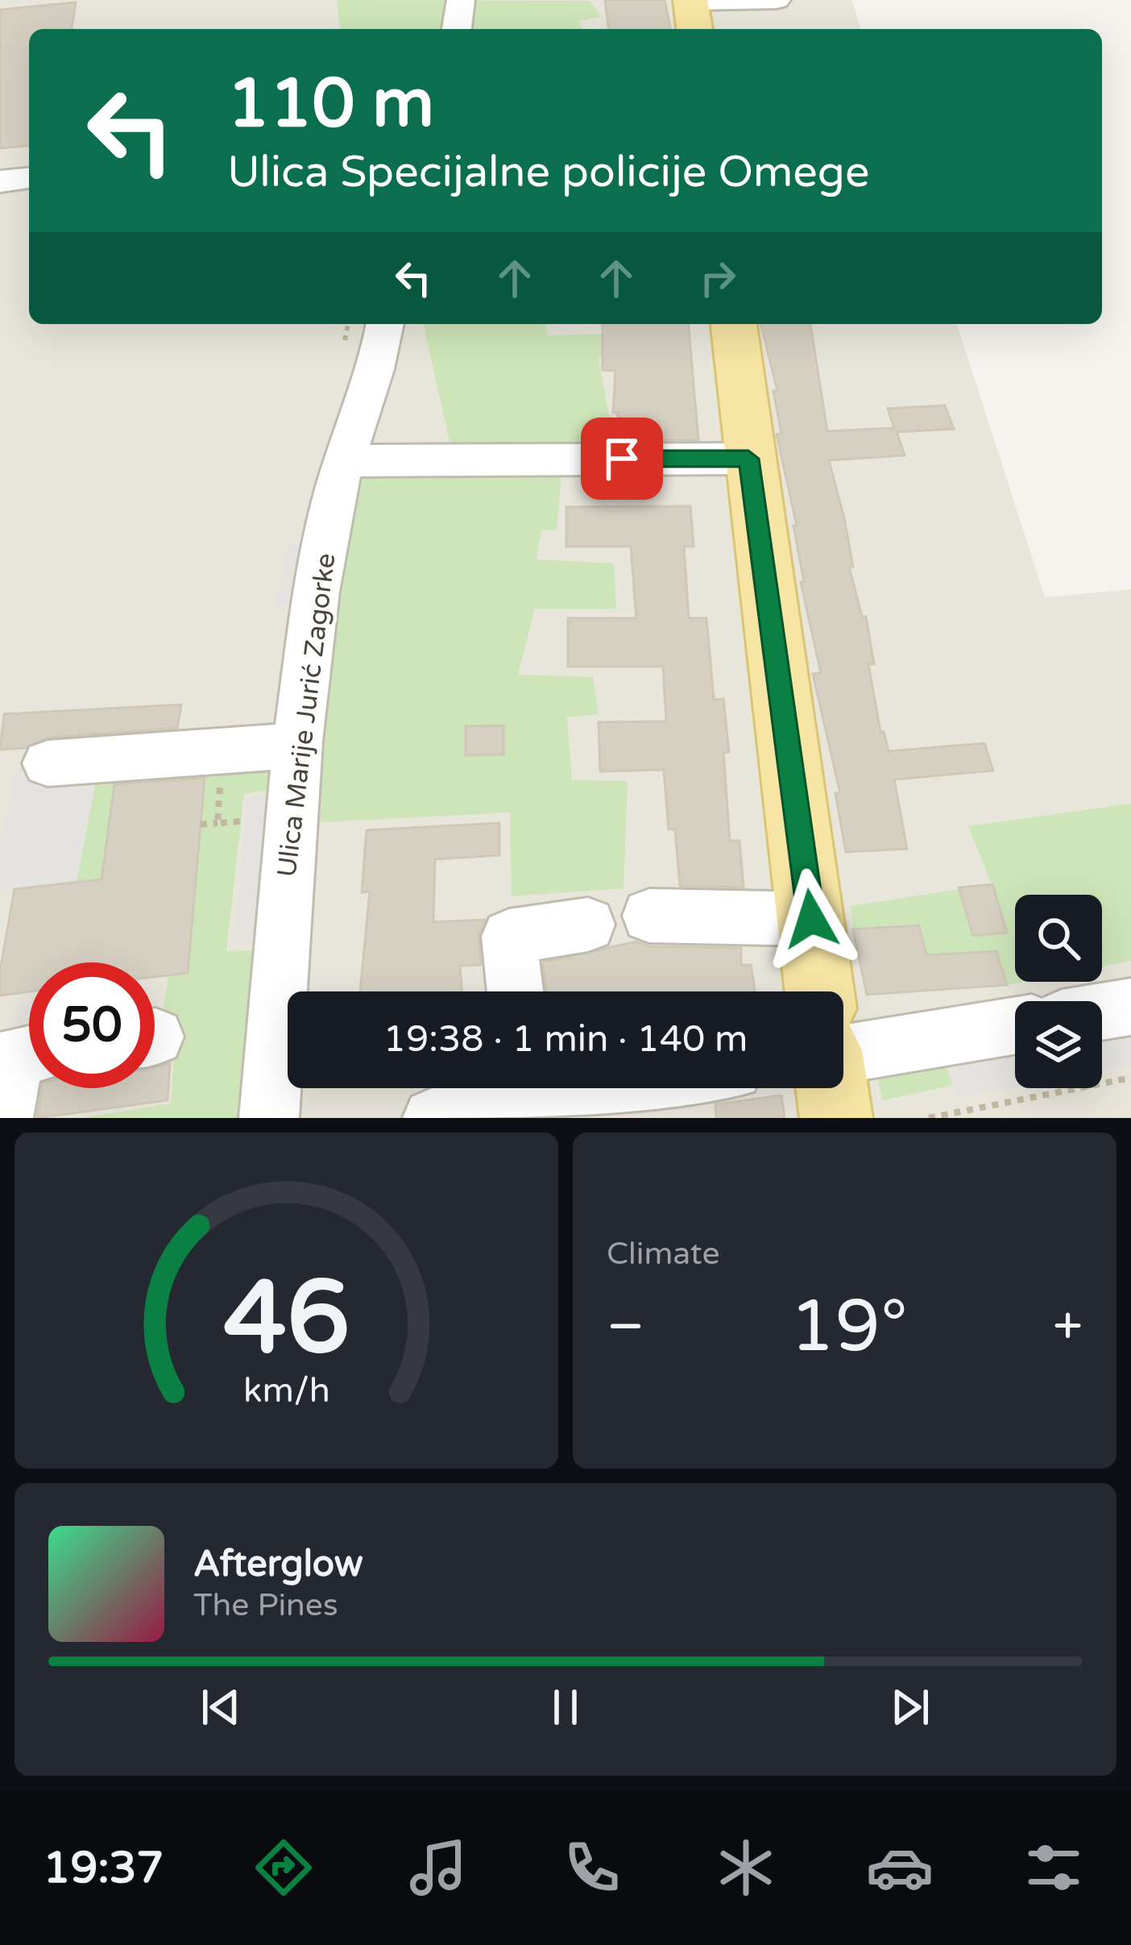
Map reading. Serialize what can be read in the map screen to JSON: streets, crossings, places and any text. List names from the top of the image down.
{
  "streets": {
    "street": ["Ulica Marije Jurić Zagorke"]
  },
  "page": {
    "turn": ["110 m", "Ulica Specijalne policije Omege"],
    "limit": "50",
    "trip": "19:38 · 1 min · 140 m",
    "tile": "Climate",
    "heat": ["−", "19°", "+"],
    "song": ["Afterglow", "The Pines"],
    "tabs": "19:37",
    "gauge": ["46", "km/h"]
  }
}
